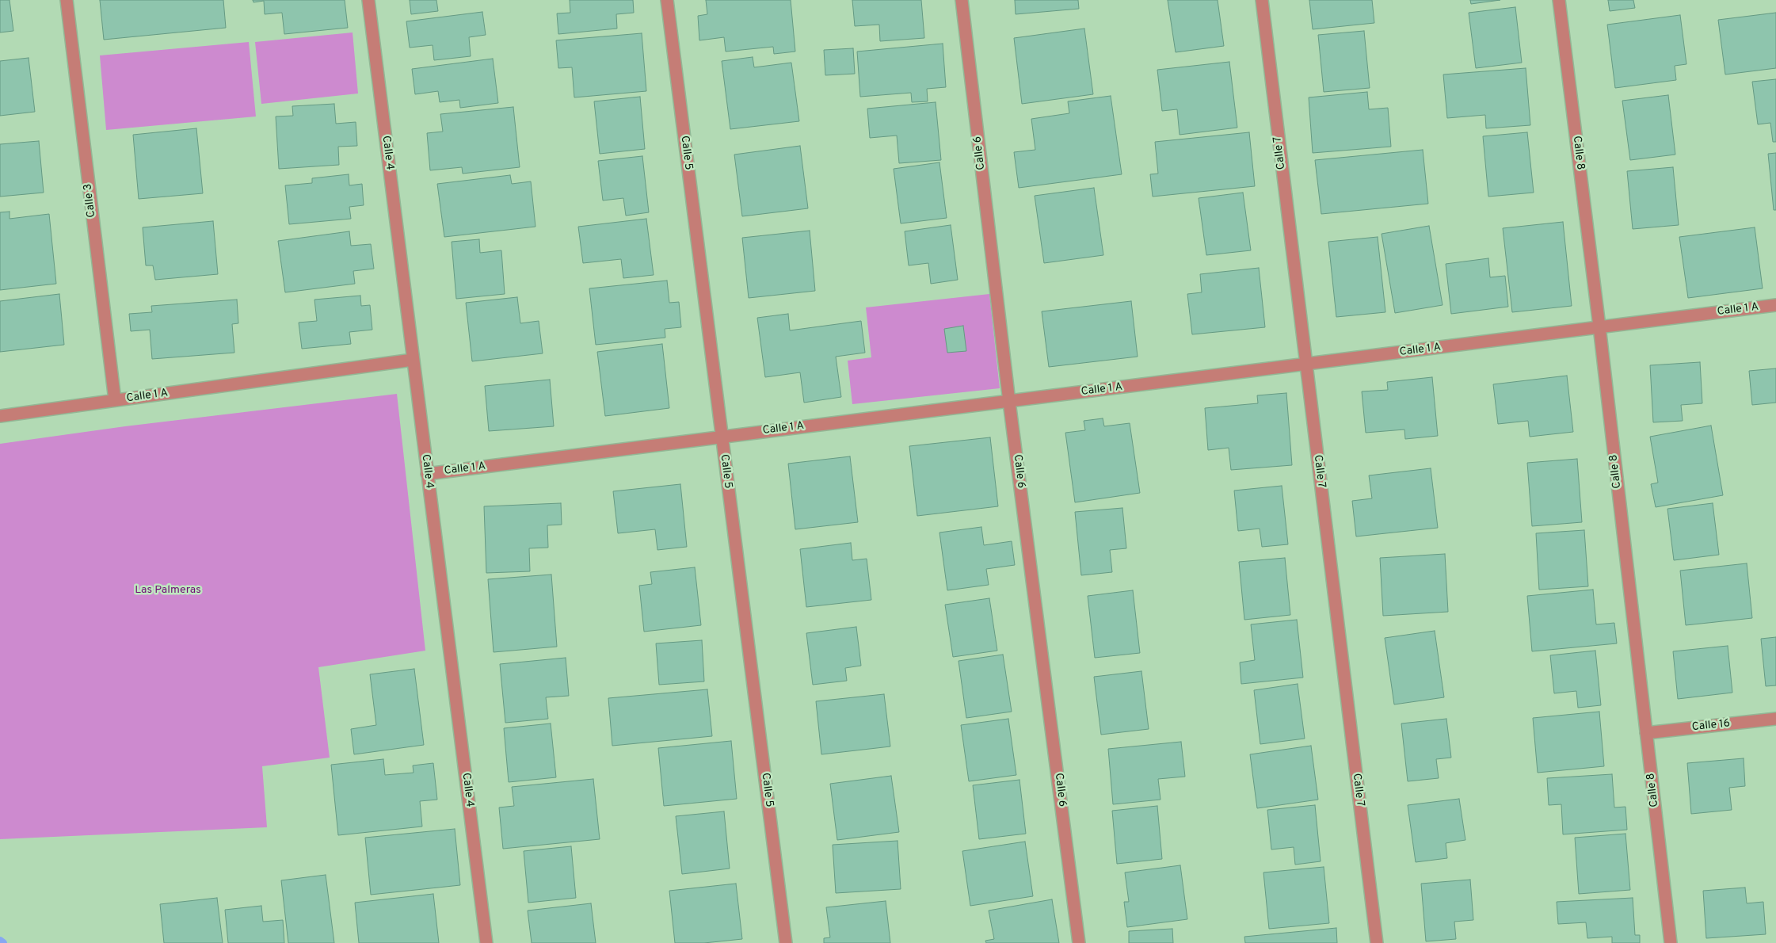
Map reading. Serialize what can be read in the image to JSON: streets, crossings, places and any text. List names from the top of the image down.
{
  "streets": {
    "street": [
      "Calle 4",
      "Calle 5",
      "Calle 6",
      "Calle 7",
      "Calle 8",
      "Calle 3",
      "Calle 1 A",
      "Calle 16"
    ]
  },
  "crossings": [
    ["Calle 4", "Calle 1 A"],
    ["Calle 5", "Calle 1 A"],
    ["Calle 6", "Calle 1 A"],
    ["Calle 7", "Calle 1 A"],
    ["Calle 8", "Calle 1 A"],
    ["Calle 8", "Calle 16"],
    ["Calle 3", "Calle 1 A"]
  ],
  "parks": ["Las Palmeras"]
}
